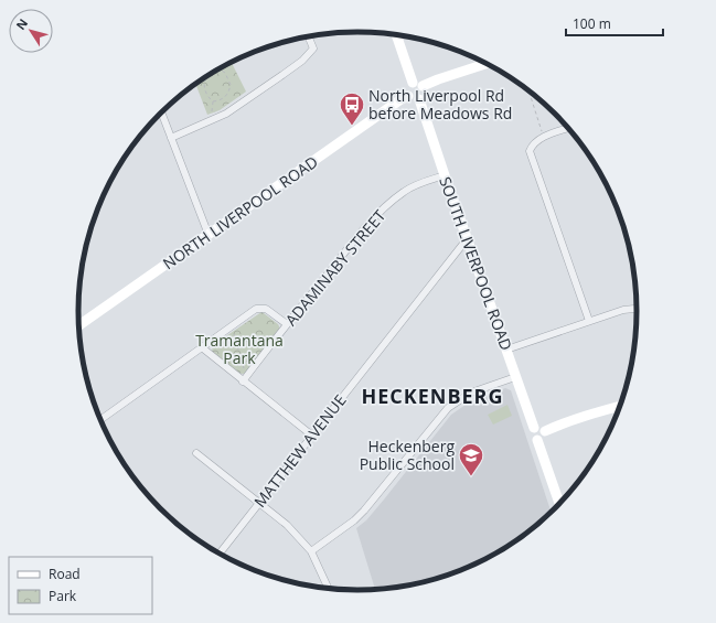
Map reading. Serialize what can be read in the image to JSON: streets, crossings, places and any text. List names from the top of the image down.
{
  "streets": {
    "main road": ["NORTH LIVERPOOL ROAD", "SOUTH LIVERPOOL ROAD"],
    "street": ["ADAMINABY STREET", "MATTHEW AVENUE"]
  },
  "crossings": [
    ["NORTH LIVERPOOL ROAD", "SOUTH LIVERPOOL ROAD"],
    ["SOUTH LIVERPOOL ROAD", "ADAMINABY STREET"],
    ["SOUTH LIVERPOOL ROAD", "MATTHEW AVENUE"]
  ],
  "districts": ["HECKENBERG"],
  "parks": ["Tramantana Park"],
  "places": {
    "bus stop": ["North Liverpool Rd before Meadows Rd"],
    "school or university": ["Heckenberg Public School"]
  },
  "legend": ["Road", "Park"],
  "scale_bar": "100 m",
  "north": "top left"
}
